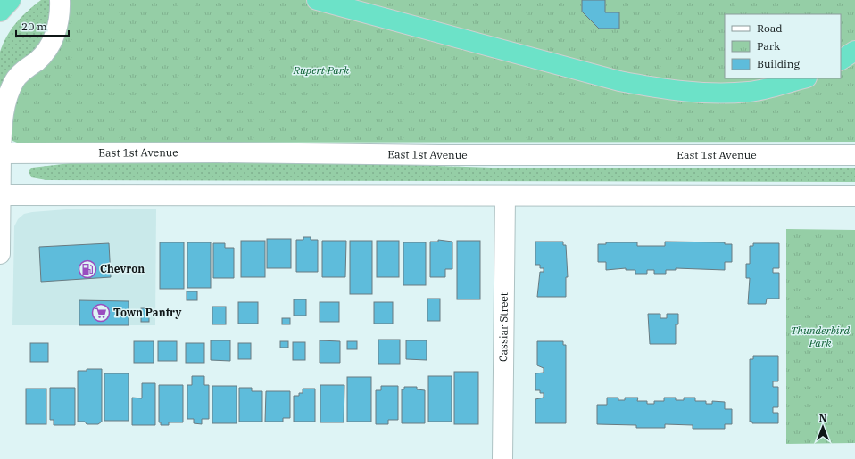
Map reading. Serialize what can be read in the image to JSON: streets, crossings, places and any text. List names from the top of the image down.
{
  "streets": {
    "main road": ["East 1st Avenue", "Cassiar Street"]
  },
  "parks": ["Rupert Park", "Thunderbird Park"],
  "places": {
    "fuel station": ["Chevron"],
    "supermarket": ["Town Pantry"]
  },
  "legend": ["Road", "Park", "Building"],
  "scale_bar": "20 m",
  "north": "top"
}
